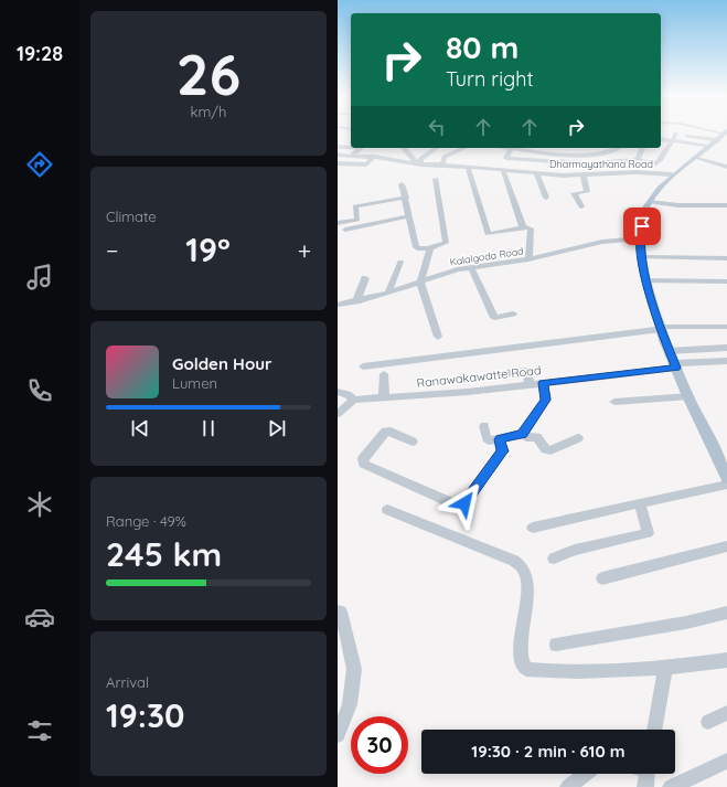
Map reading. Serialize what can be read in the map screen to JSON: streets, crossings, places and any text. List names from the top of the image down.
{
  "streets": {
    "street": ["Dharmayathana Road", "Kalalgoda Road", "Ranawakawatte Road"]
  },
  "page": {
    "tabs": "19:28",
    "tile": [
      ["26", "km/h"],
      "Climate",
      ["Range · 49%", "245 km"],
      ["Arrival", "19:30"]
    ],
    "turn": ["80 m", "Turn right"],
    "heat": ["−", "19°", "+"],
    "song": ["Golden Hour", "Lumen"],
    "limit": "30",
    "trip": "19:30 · 2 min · 610 m"
  }
}
